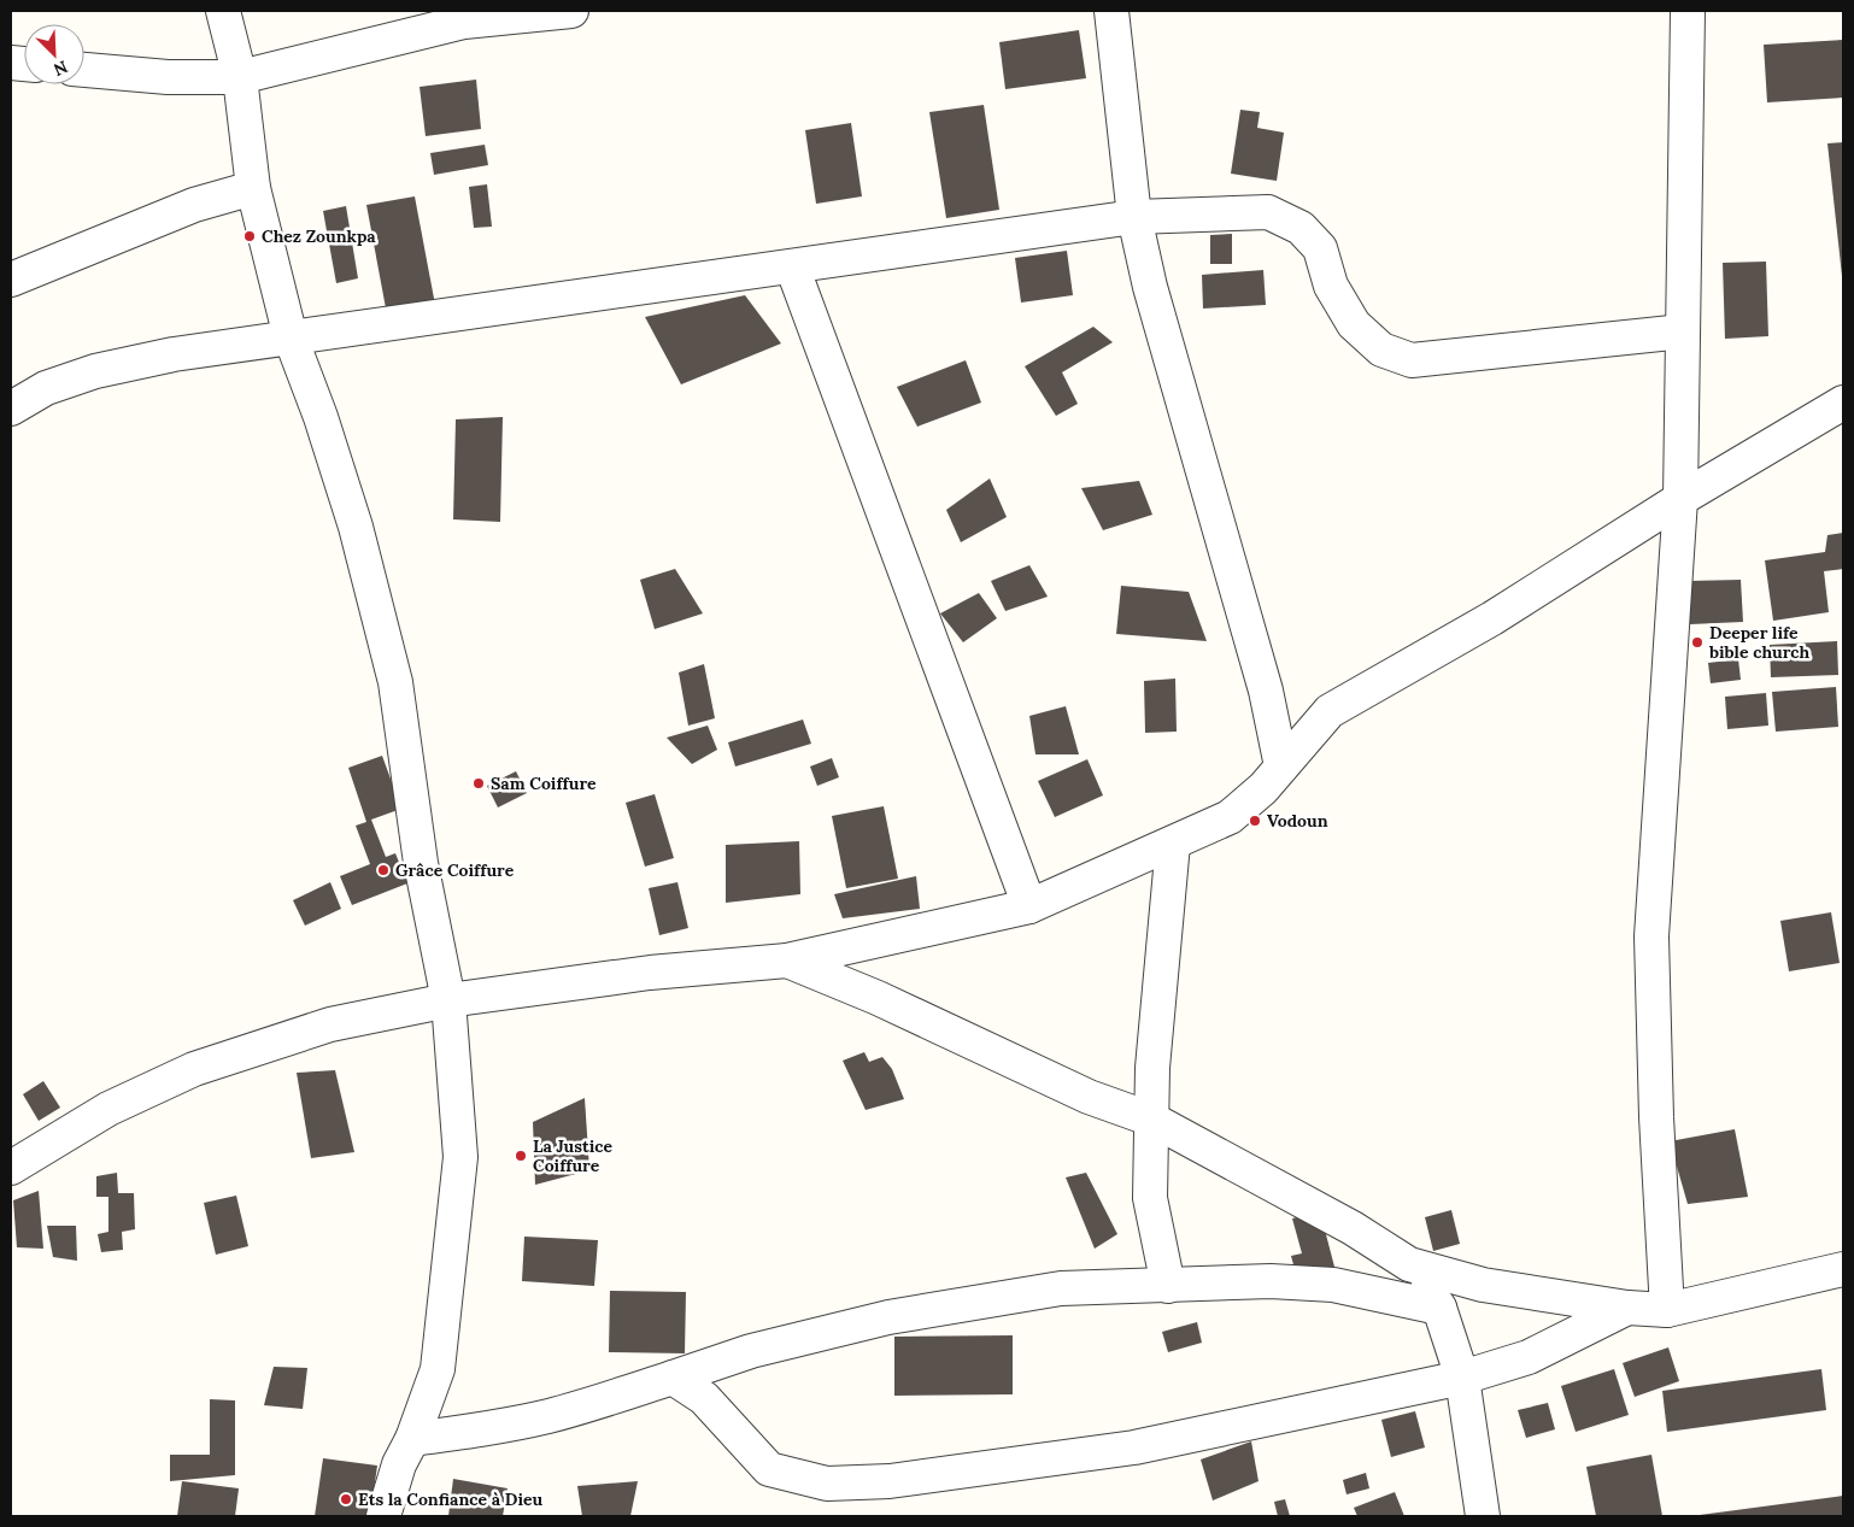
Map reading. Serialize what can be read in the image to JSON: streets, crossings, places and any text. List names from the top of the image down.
{
  "places": [
    "Chez Zounkpa",
    "Deeper life bible church",
    "Sam Coiffure",
    "Vodoun",
    "Grâce Coiffure",
    "La Justice Coiffure",
    "Ets la Confiance à Dieu"
  ],
  "north": "bottom right"
}
